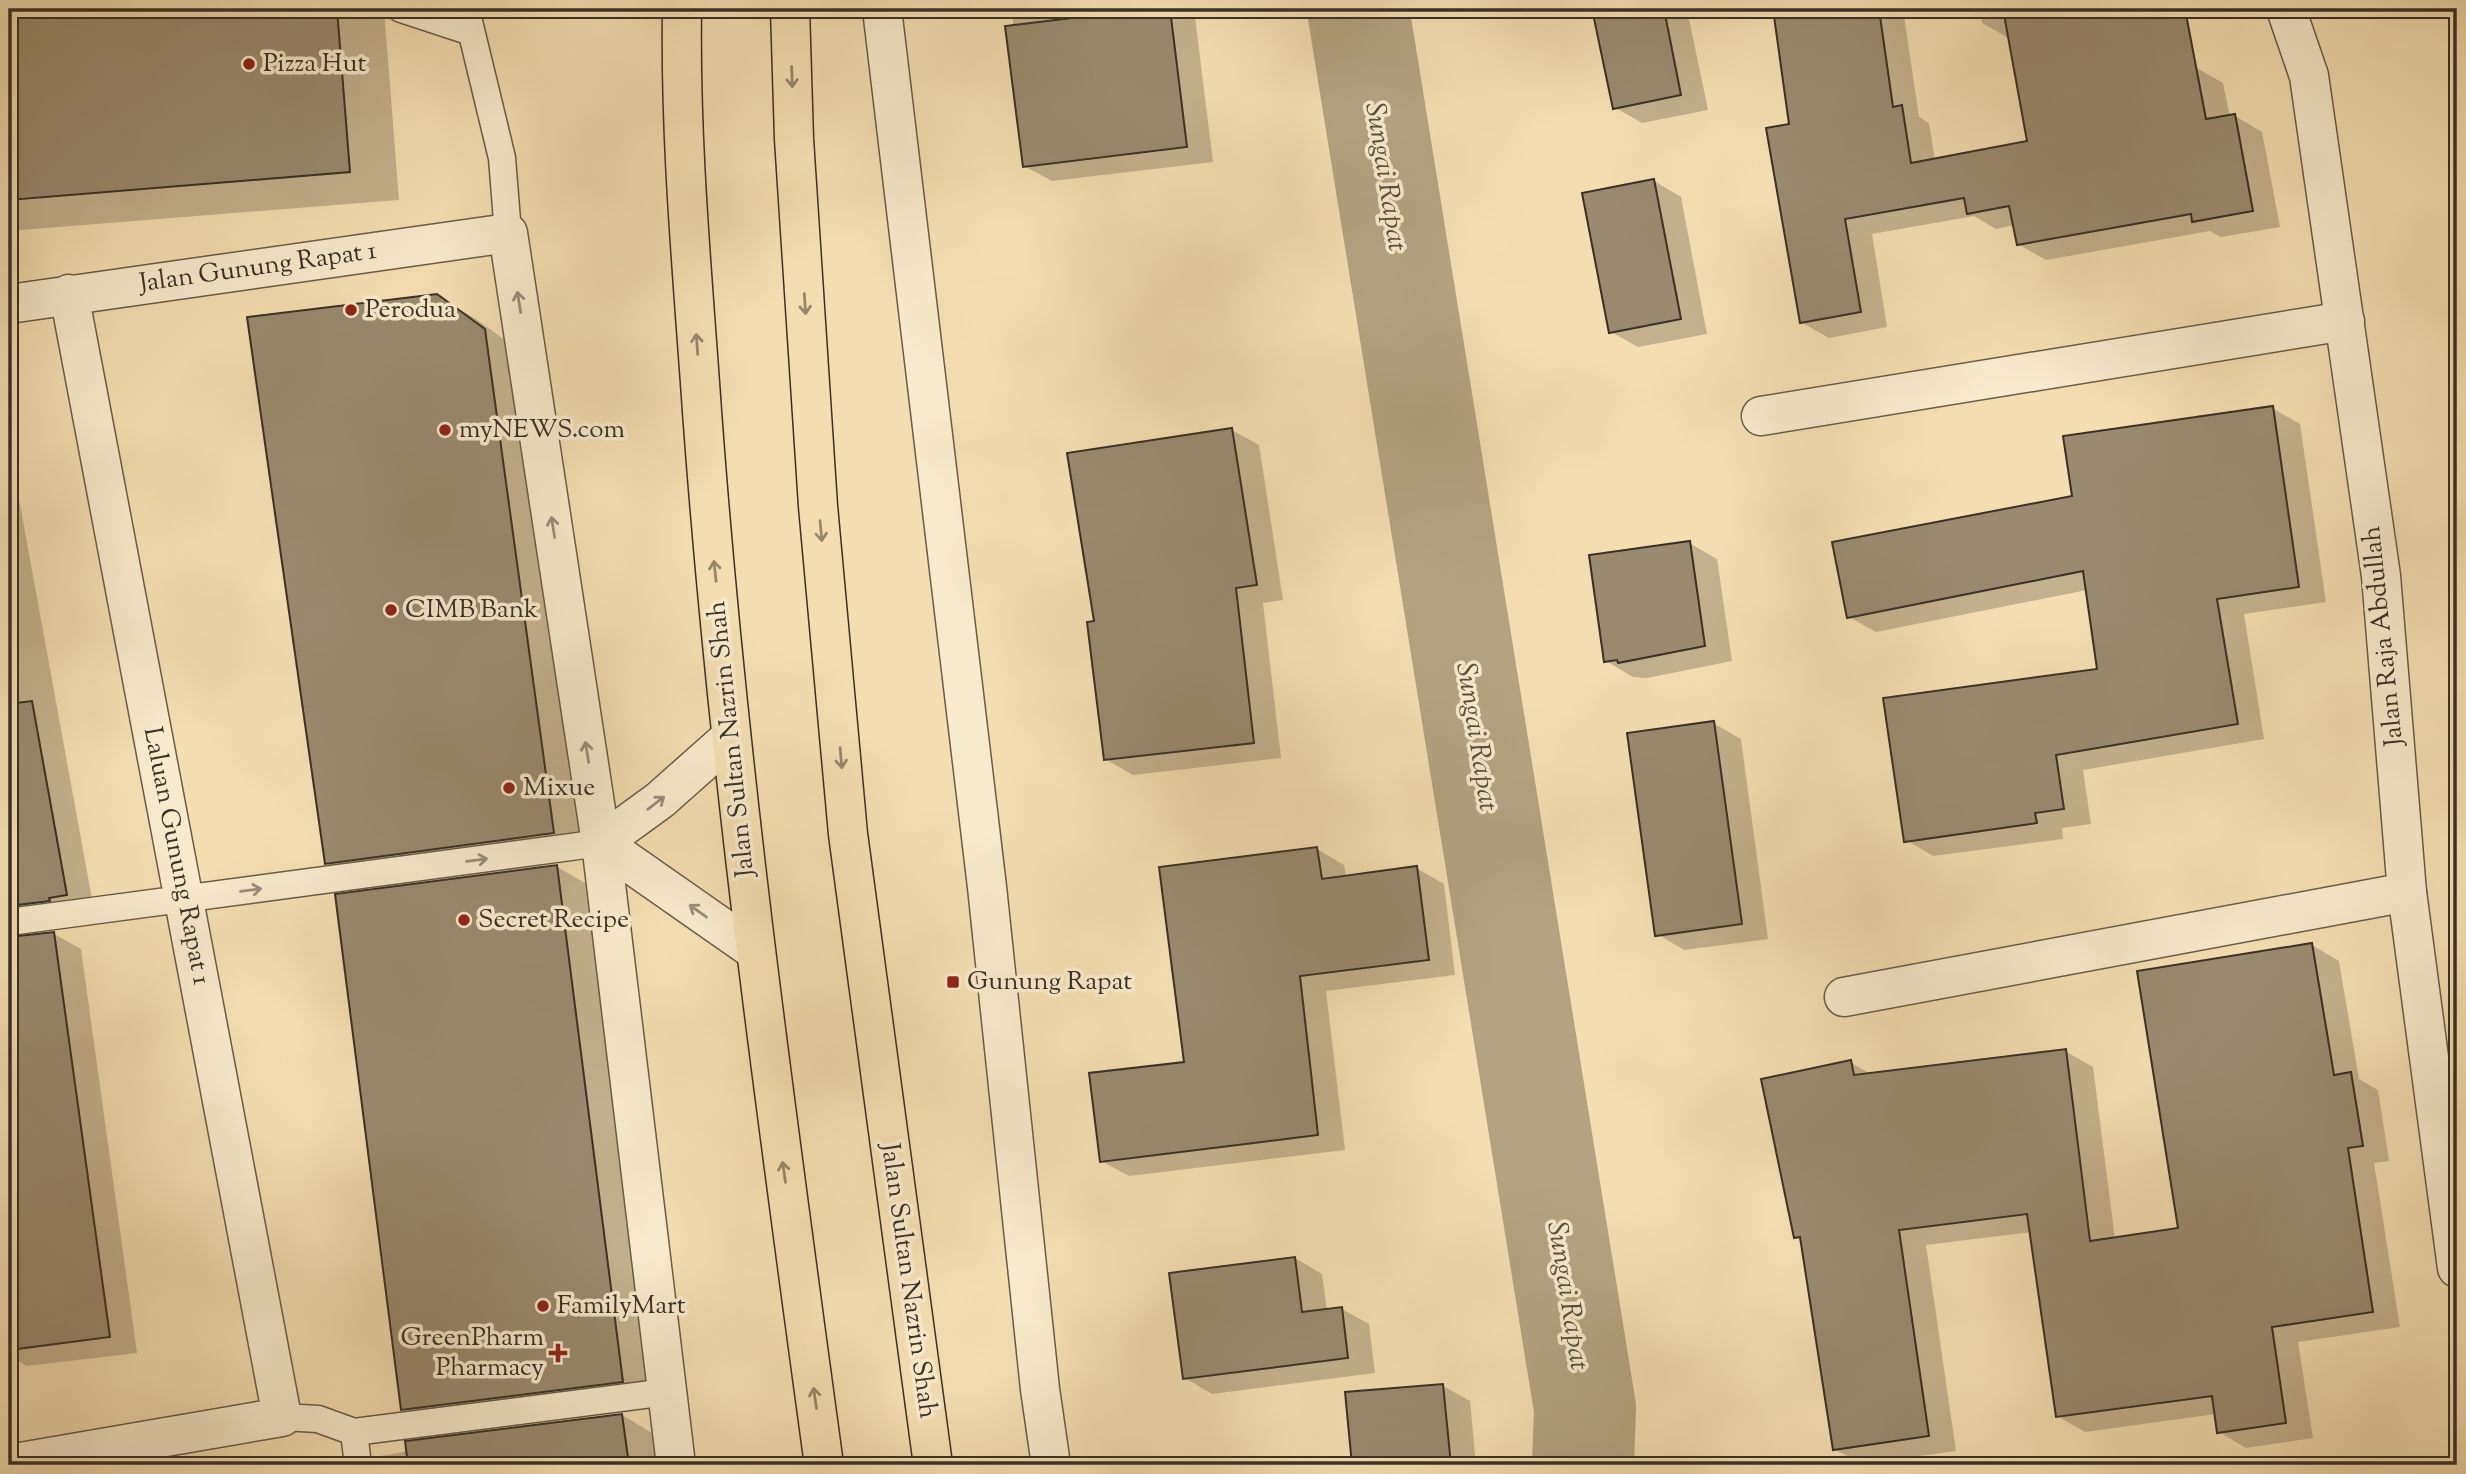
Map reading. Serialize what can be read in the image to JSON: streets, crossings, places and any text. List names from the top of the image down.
{
  "streets": {
    "highway": ["Jalan Sultan Nazrin Shah"],
    "street": ["Jalan Gunung Rapat 1", "Jalan Raja Abdullah", "Laluan Gunung Rapat 1"]
  },
  "crossings": [
    ["Jalan Gunung Rapat 1", "Laluan Gunung Rapat 1"]
  ],
  "water": ["Sungai Rapat"],
  "places": {
    "other": [
      "Pizza Hut",
      "Perodua",
      "myNEWS.com",
      "CIMB Bank",
      "Mixue",
      "Secret Recipe",
      "FamilyMart"
    ],
    "transit": ["Gunung Rapat"],
    "health": ["GreenPharm Pharmacy"]
  }
}
